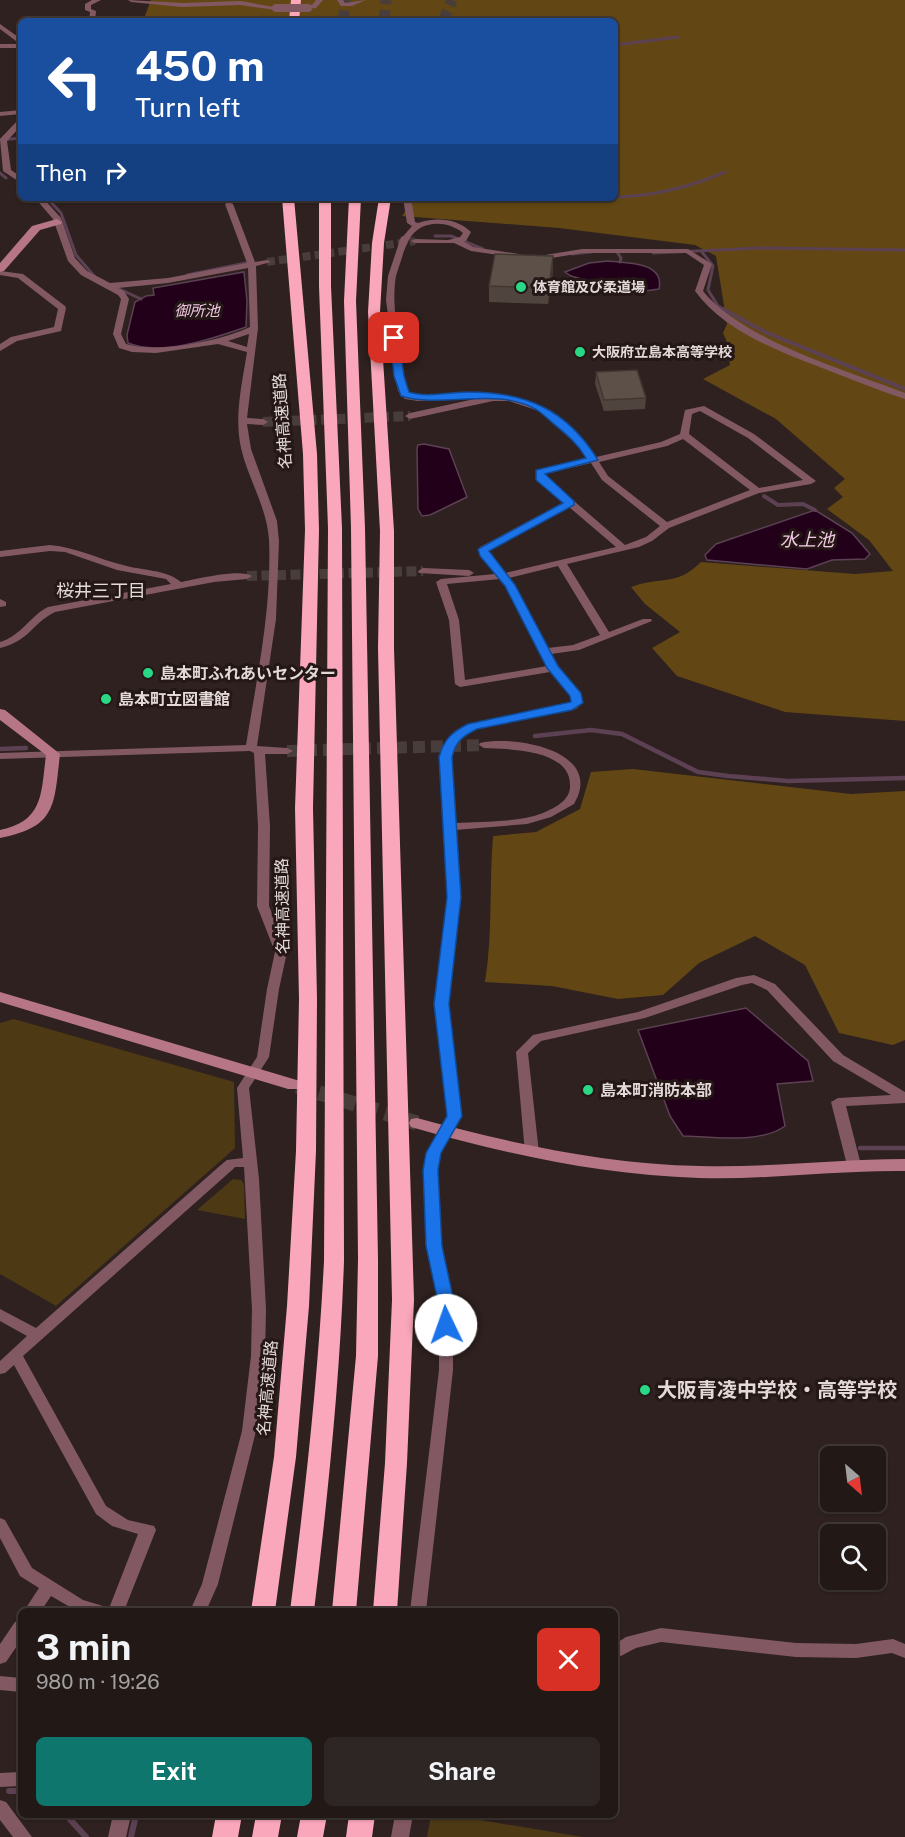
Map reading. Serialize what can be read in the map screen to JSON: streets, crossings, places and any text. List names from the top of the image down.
{
  "streets": {
    "highway": ["名神高速道路"]
  },
  "districts": ["桜井三丁目"],
  "water": ["御所池", "水上池"],
  "places": [
    "体育館及び柔道場",
    "大阪府立島本高等学校",
    "島本町ふれあいセンター",
    "島本町立図書館",
    "島本町消防本部",
    "大阪青凌中学校・高等学校"
  ],
  "north": "bottom right",
  "page": {
    "turn": ["450 m", "Turn left"],
    "then": "Then",
    "heading": ["3 min", "980 m · 19:26"],
    "buttons": ["Exit", "Share"]
  }
}
